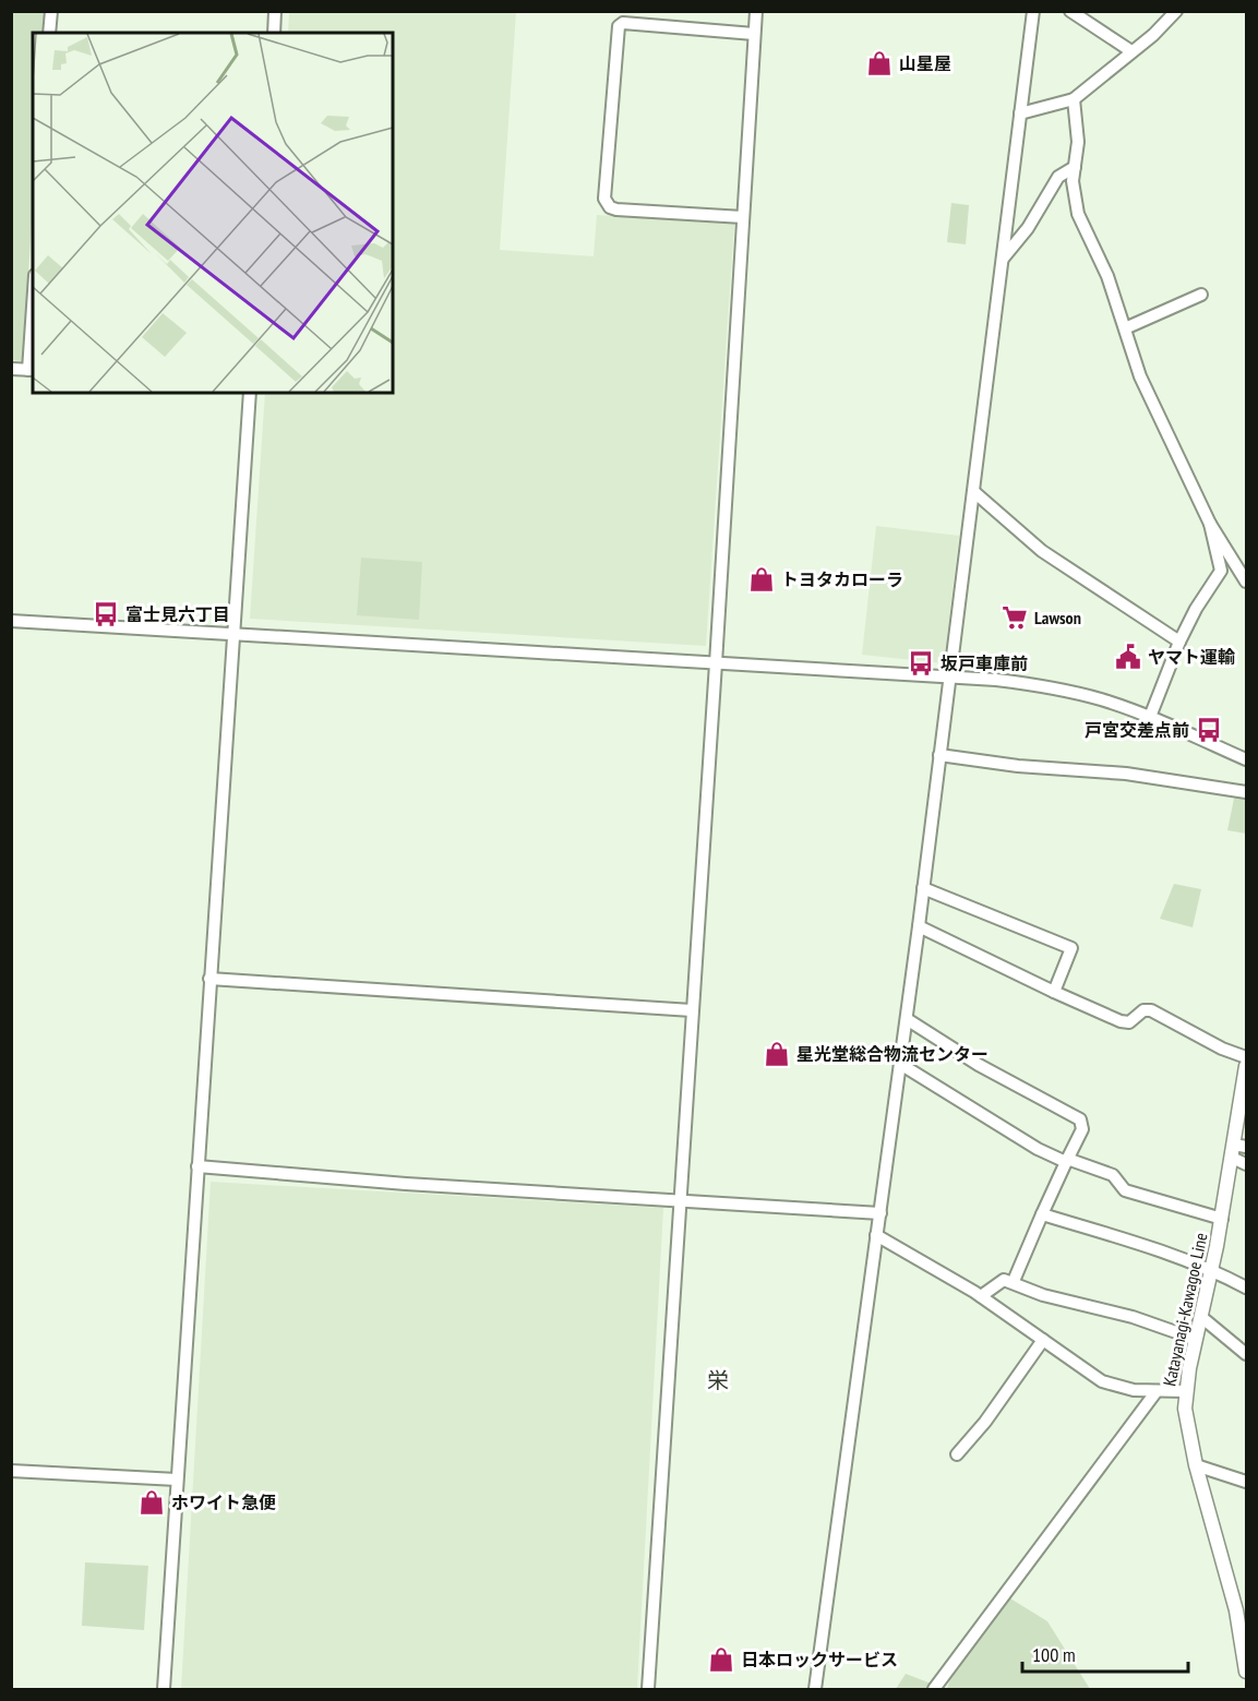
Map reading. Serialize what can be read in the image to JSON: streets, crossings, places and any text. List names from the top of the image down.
{
  "streets": {
    "main road": ["Katayanagi-Kawagoe Line"]
  },
  "districts": ["栄"],
  "places": {
    "shop": [
      "山星屋",
      "トヨタカローラ",
      "星光堂総合物流センター",
      "ホワイト急便",
      "日本ロックサービス"
    ],
    "bus stop": ["富士見六丁目", "坂戸車庫前", "戸宮交差点前"],
    "supermarket": ["Lawson"],
    "public building": ["ヤマト運輸"]
  },
  "scale_bar": "100 m"
}
